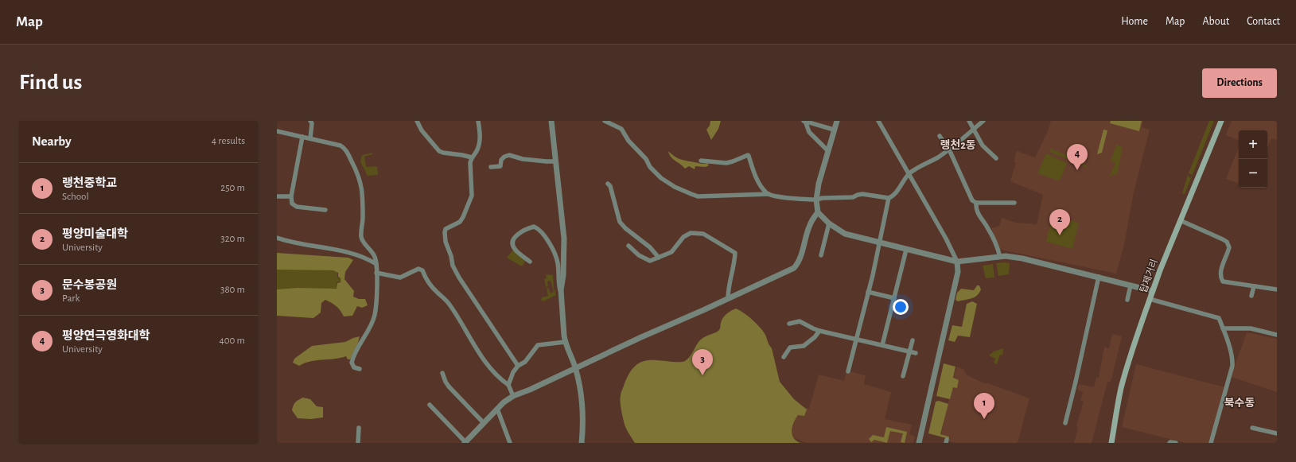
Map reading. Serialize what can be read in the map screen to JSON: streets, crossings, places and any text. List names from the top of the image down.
{
  "streets": {
    "main road": ["탑제거리"]
  },
  "districts": ["랭천2동", "북수동"],
  "page": {
    "header": "Map",
    "nav": [
      "Home",
      "Map",
      "About",
      "Contact"
    ],
    "buttons": "Directions",
    "title": "Find us",
    "heading": ["Nearby", "4 results"],
    "map_buttons": ["+", "−"],
    "pins": [
      "4",
      "2",
      "3",
      "1"
    ],
    "list": [
      {
        "mark": "1",
        "name": "랭천중학교",
        "note": "School",
        "value": "250 m"
      },
      {
        "mark": "2",
        "name": "평양미술대학",
        "note": "University",
        "value": "320 m"
      },
      {
        "mark": "3",
        "name": "문수봉공원",
        "note": "Park",
        "value": "380 m"
      },
      {
        "mark": "4",
        "name": "평양연극영화대학",
        "note": "University",
        "value": "400 m"
      }
    ]
  }
}
